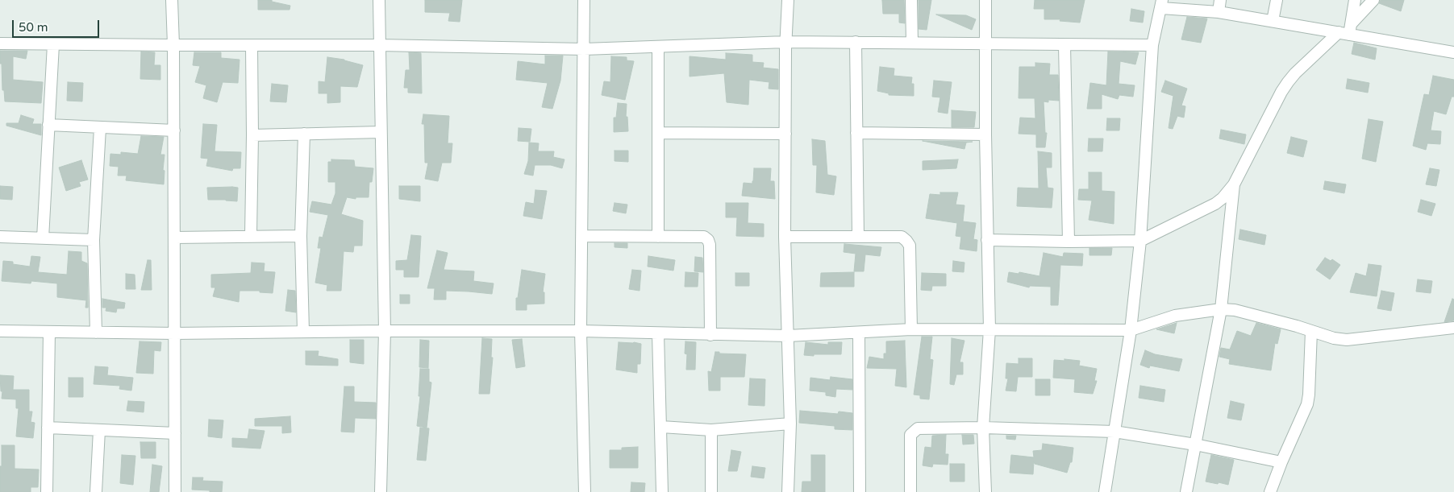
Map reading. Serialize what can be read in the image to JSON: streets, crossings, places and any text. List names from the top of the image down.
{
  "scale_bar": "50 m"
}
